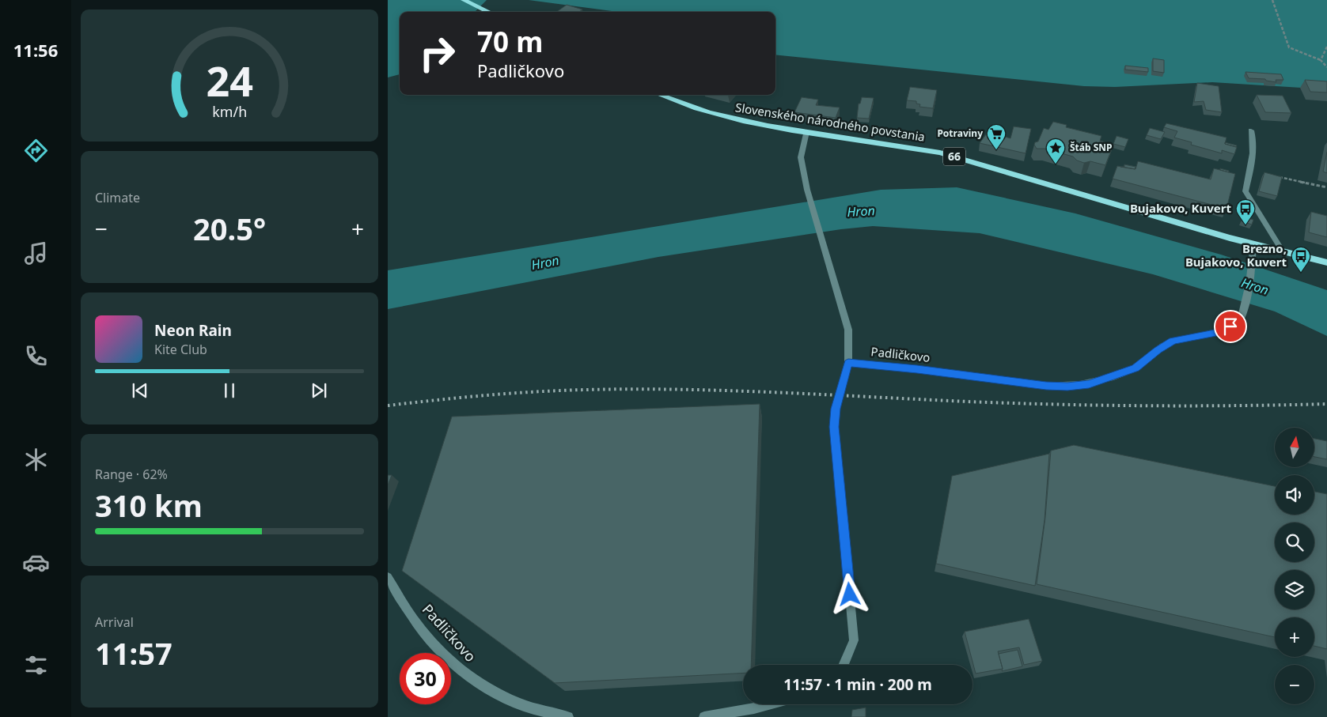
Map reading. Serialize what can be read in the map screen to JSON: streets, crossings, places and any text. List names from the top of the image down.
{
  "streets": {
    "main road": ["Slovenského národného povstania", "66"],
    "street": ["Padličkovo"]
  },
  "crossings": [
    ["Slovenského národného povstania", "Padličkovo"]
  ],
  "water": ["Hron"],
  "places": {
    "supermarket": ["Potraviny"],
    "place": ["Štáb SNP"],
    "bus stop": ["Bujakovo, Kuvert", "Brezno, Bujakovo, Kuvert"]
  },
  "north": "top",
  "page": {
    "tabs": "11:56",
    "turn": ["70 m", "Padličkovo"],
    "tile": [
      "Climate",
      ["Range · 62%", "310 km"],
      ["Arrival", "11:57"]
    ],
    "heat": ["−", "20.5°", "+"],
    "song": ["Neon Rain", "Kite Club"],
    "map_buttons": ["+", "−"],
    "limit": "30",
    "trip": "11:57 · 1 min · 200 m",
    "gauge": ["24", "km/h"]
  }
}
